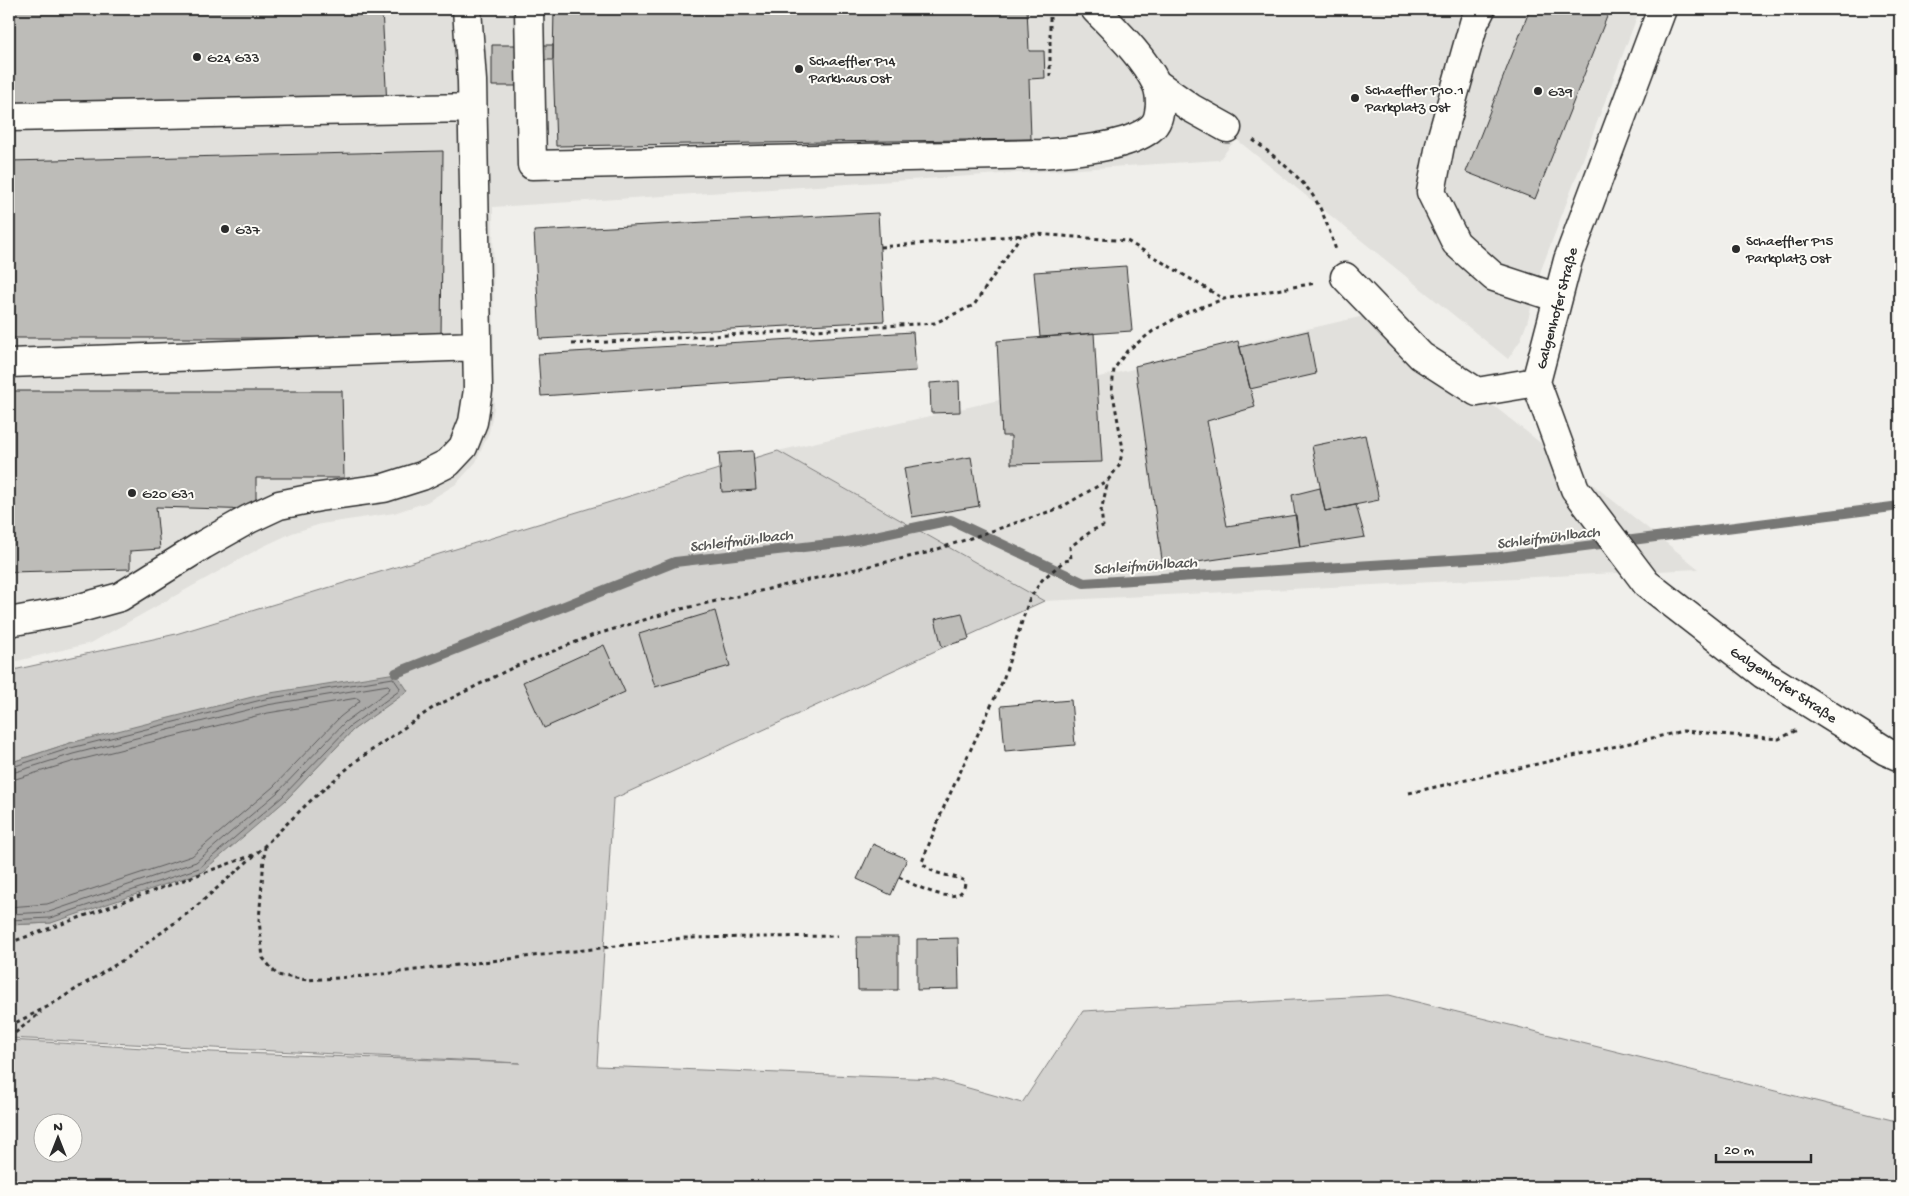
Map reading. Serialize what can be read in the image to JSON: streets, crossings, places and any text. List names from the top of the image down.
{
  "streets": {
    "street": ["Galgenhofer Straße"]
  },
  "water": ["Schleifmühlbach"],
  "places": [
    "G24 G33",
    "Schaeffler P14 Parkhaus Ost",
    "G39",
    "Schaeffler P10.1 Parkplatz Ost",
    "G37",
    "Schaeffler P15 Parkplatz Ost",
    "G20 G31"
  ],
  "scale_bar": "20 m",
  "north": "top"
}
